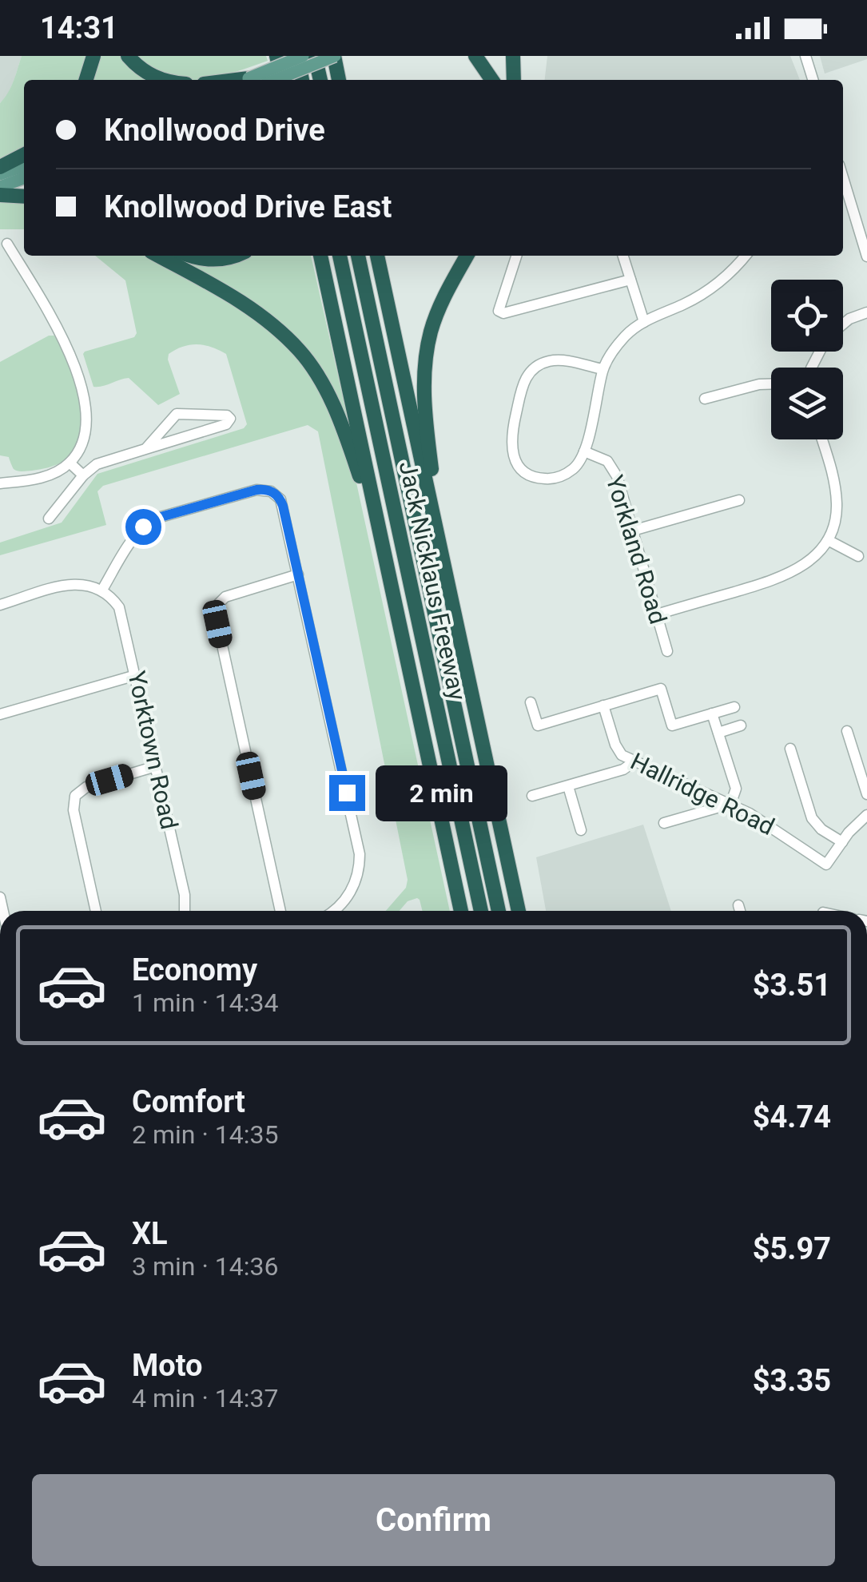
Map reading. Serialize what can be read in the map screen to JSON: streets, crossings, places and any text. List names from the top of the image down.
{
  "streets": {
    "highway": ["Jack Nicklaus Freeway"],
    "street": ["Yorkland Road", "Yorktown Road", "Hallridge Road"]
  },
  "page": {
    "status": "14:31",
    "banner": ["Knollwood Drive", "Knollwood Drive East"],
    "bubble": "2 min",
    "list": [
      {
        "name": "Economy",
        "note": "1 min · 14:34",
        "value": "$3.51"
      },
      {
        "name": "Comfort",
        "note": "2 min · 14:35",
        "value": "$4.74"
      },
      {
        "name": "XL",
        "note": "3 min · 14:36",
        "value": "$5.97"
      },
      {
        "name": "Moto",
        "note": "4 min · 14:37",
        "value": "$3.35"
      }
    ],
    "buttons": "Confirm"
  }
}
